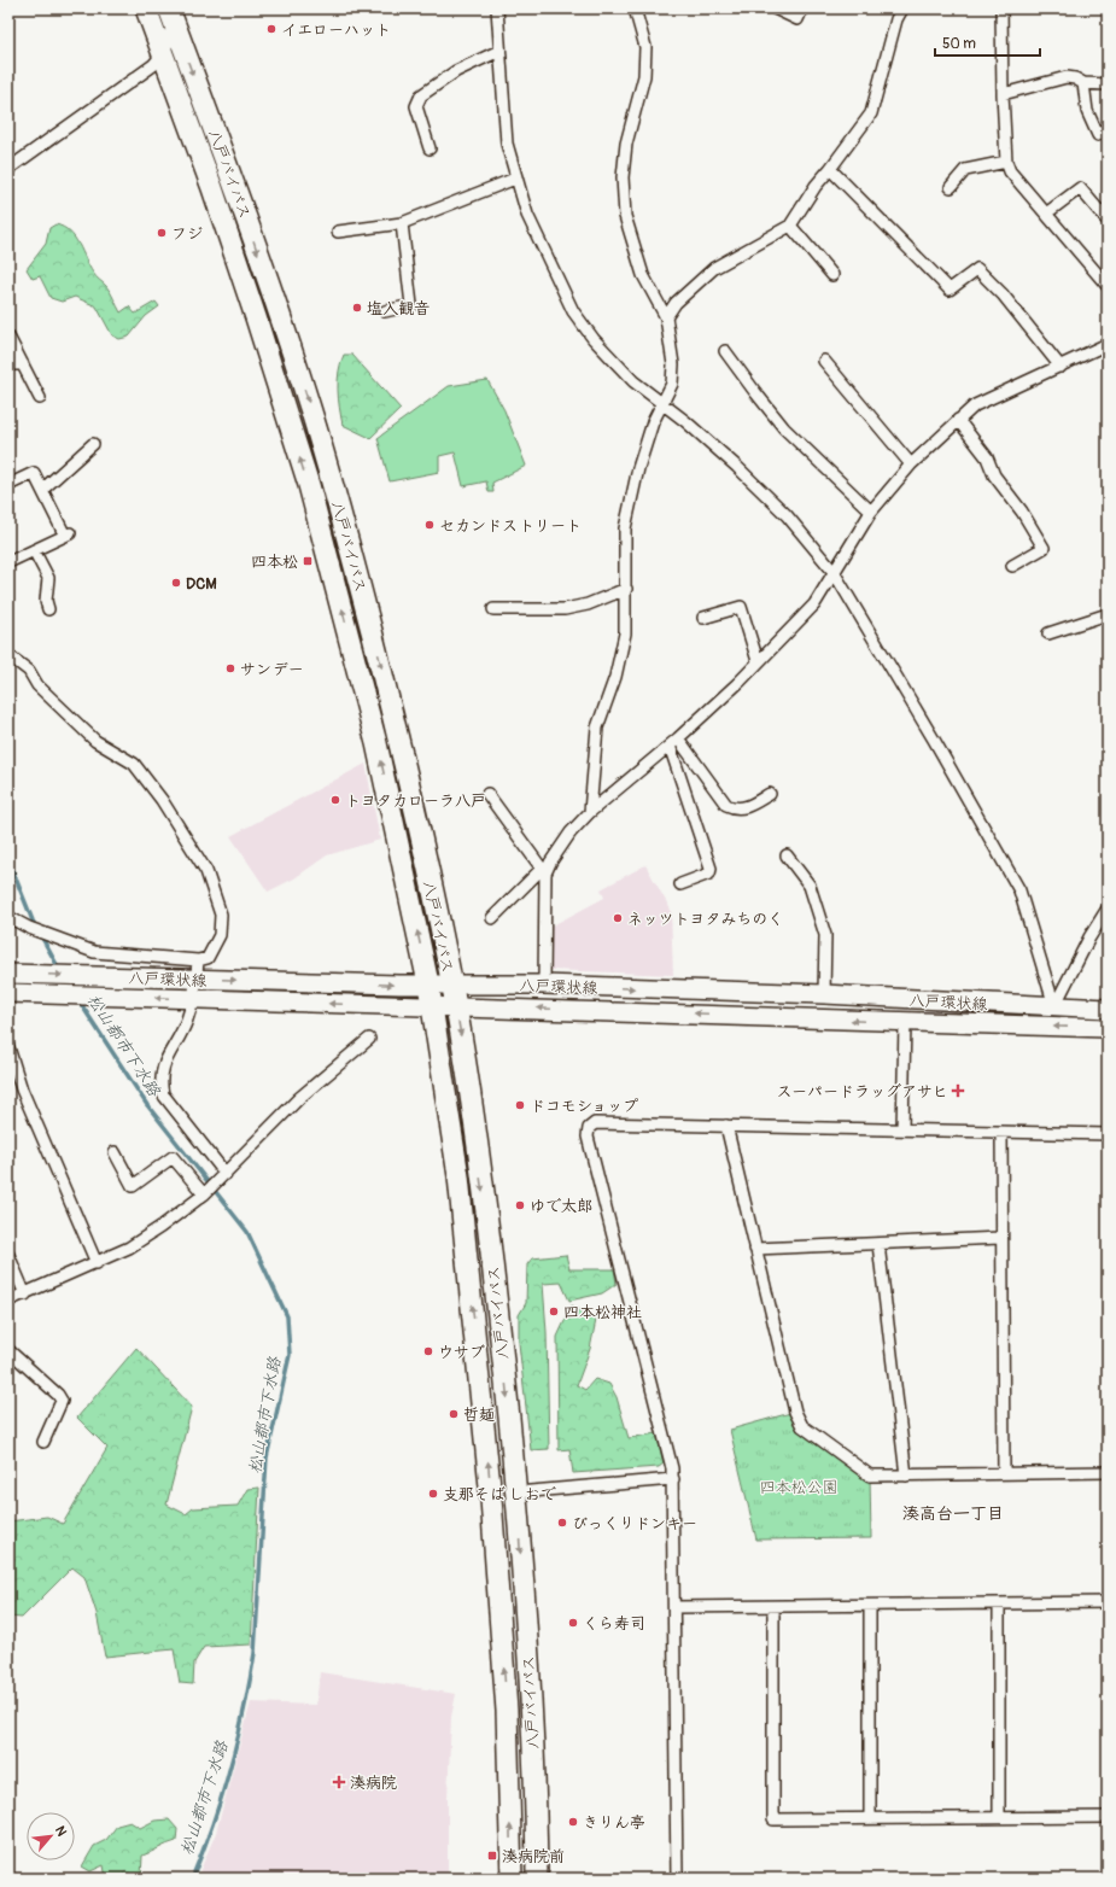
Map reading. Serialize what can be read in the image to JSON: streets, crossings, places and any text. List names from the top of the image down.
{
  "streets": {
    "highway": ["八戸バイパス"],
    "main road": ["八戸環状線"]
  },
  "crossings": [
    ["八戸バイパス", "八戸環状線"]
  ],
  "districts": ["湊高台一丁目"],
  "water": ["松山都市下水路"],
  "parks": ["四本松公園"],
  "places": {
    "other": [
      "イエローハット",
      "フジ",
      "塩入観音",
      "セカンドストリート",
      "DCM",
      "サンデー",
      "トヨタカローラ八戸",
      "ネッツトヨタみちのく",
      "ドコモショップ",
      "ゆで太郎",
      "四本松神社",
      "ウサブ",
      "哲麺",
      "支那そば しおで",
      "びっくりドンキー",
      "くら寿司",
      "きりん亭"
    ],
    "transit": ["四本松", "湊病院前"],
    "health": ["スーパードラッグアサヒ", "湊病院"]
  },
  "scale_bar": "50 m",
  "north": "top right"
}
